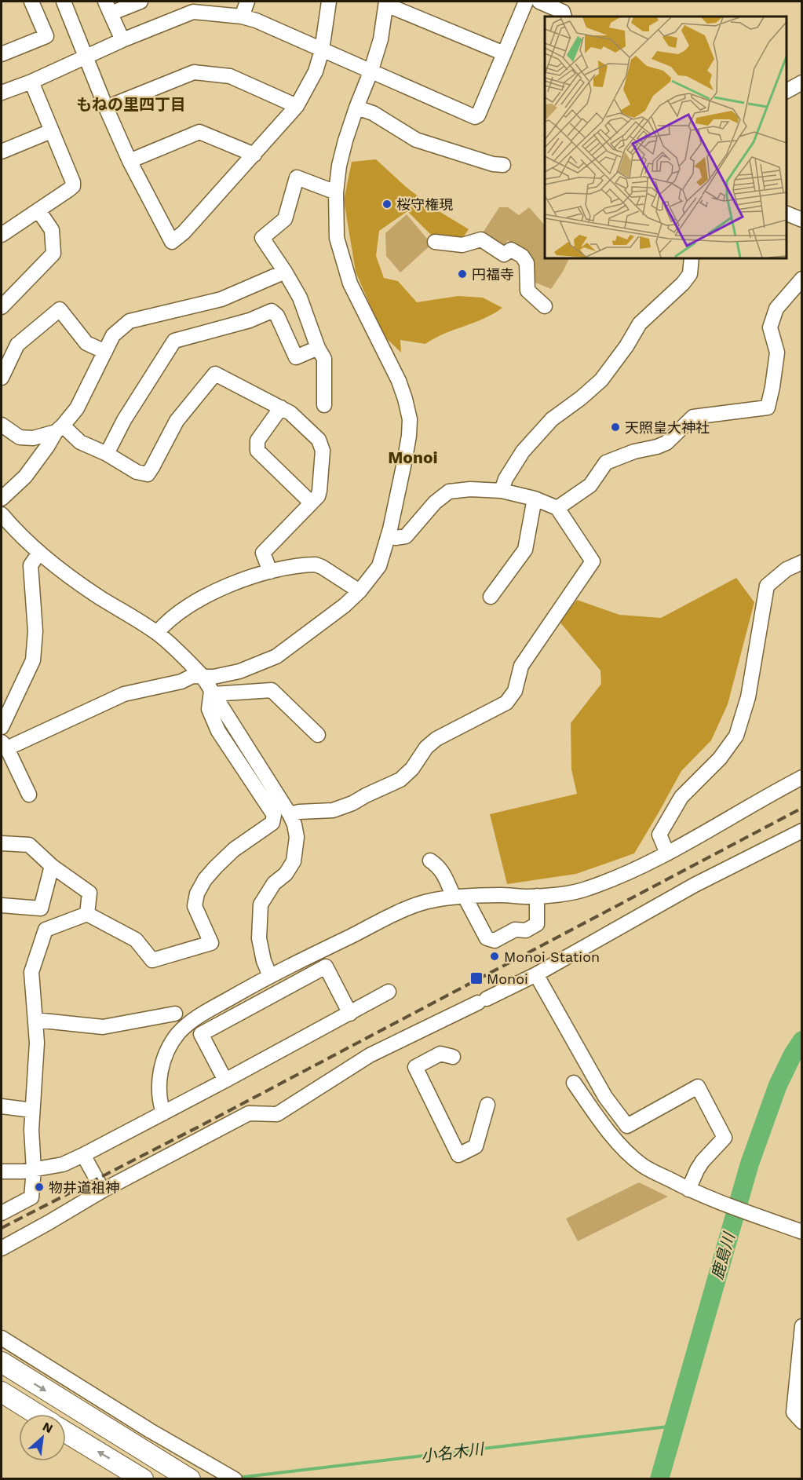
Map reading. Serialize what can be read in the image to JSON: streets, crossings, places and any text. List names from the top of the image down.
{
  "districts": ["もねの里四丁目", "Monoi"],
  "water": ["鹿島川", "小名木川"],
  "places": {
    "other": [
      "桜守権現",
      "円福寺",
      "天照皇大神社",
      "Monoi Station",
      "物井道祖神"
    ],
    "transit": ["Monoi"]
  },
  "north": "top right"
}
